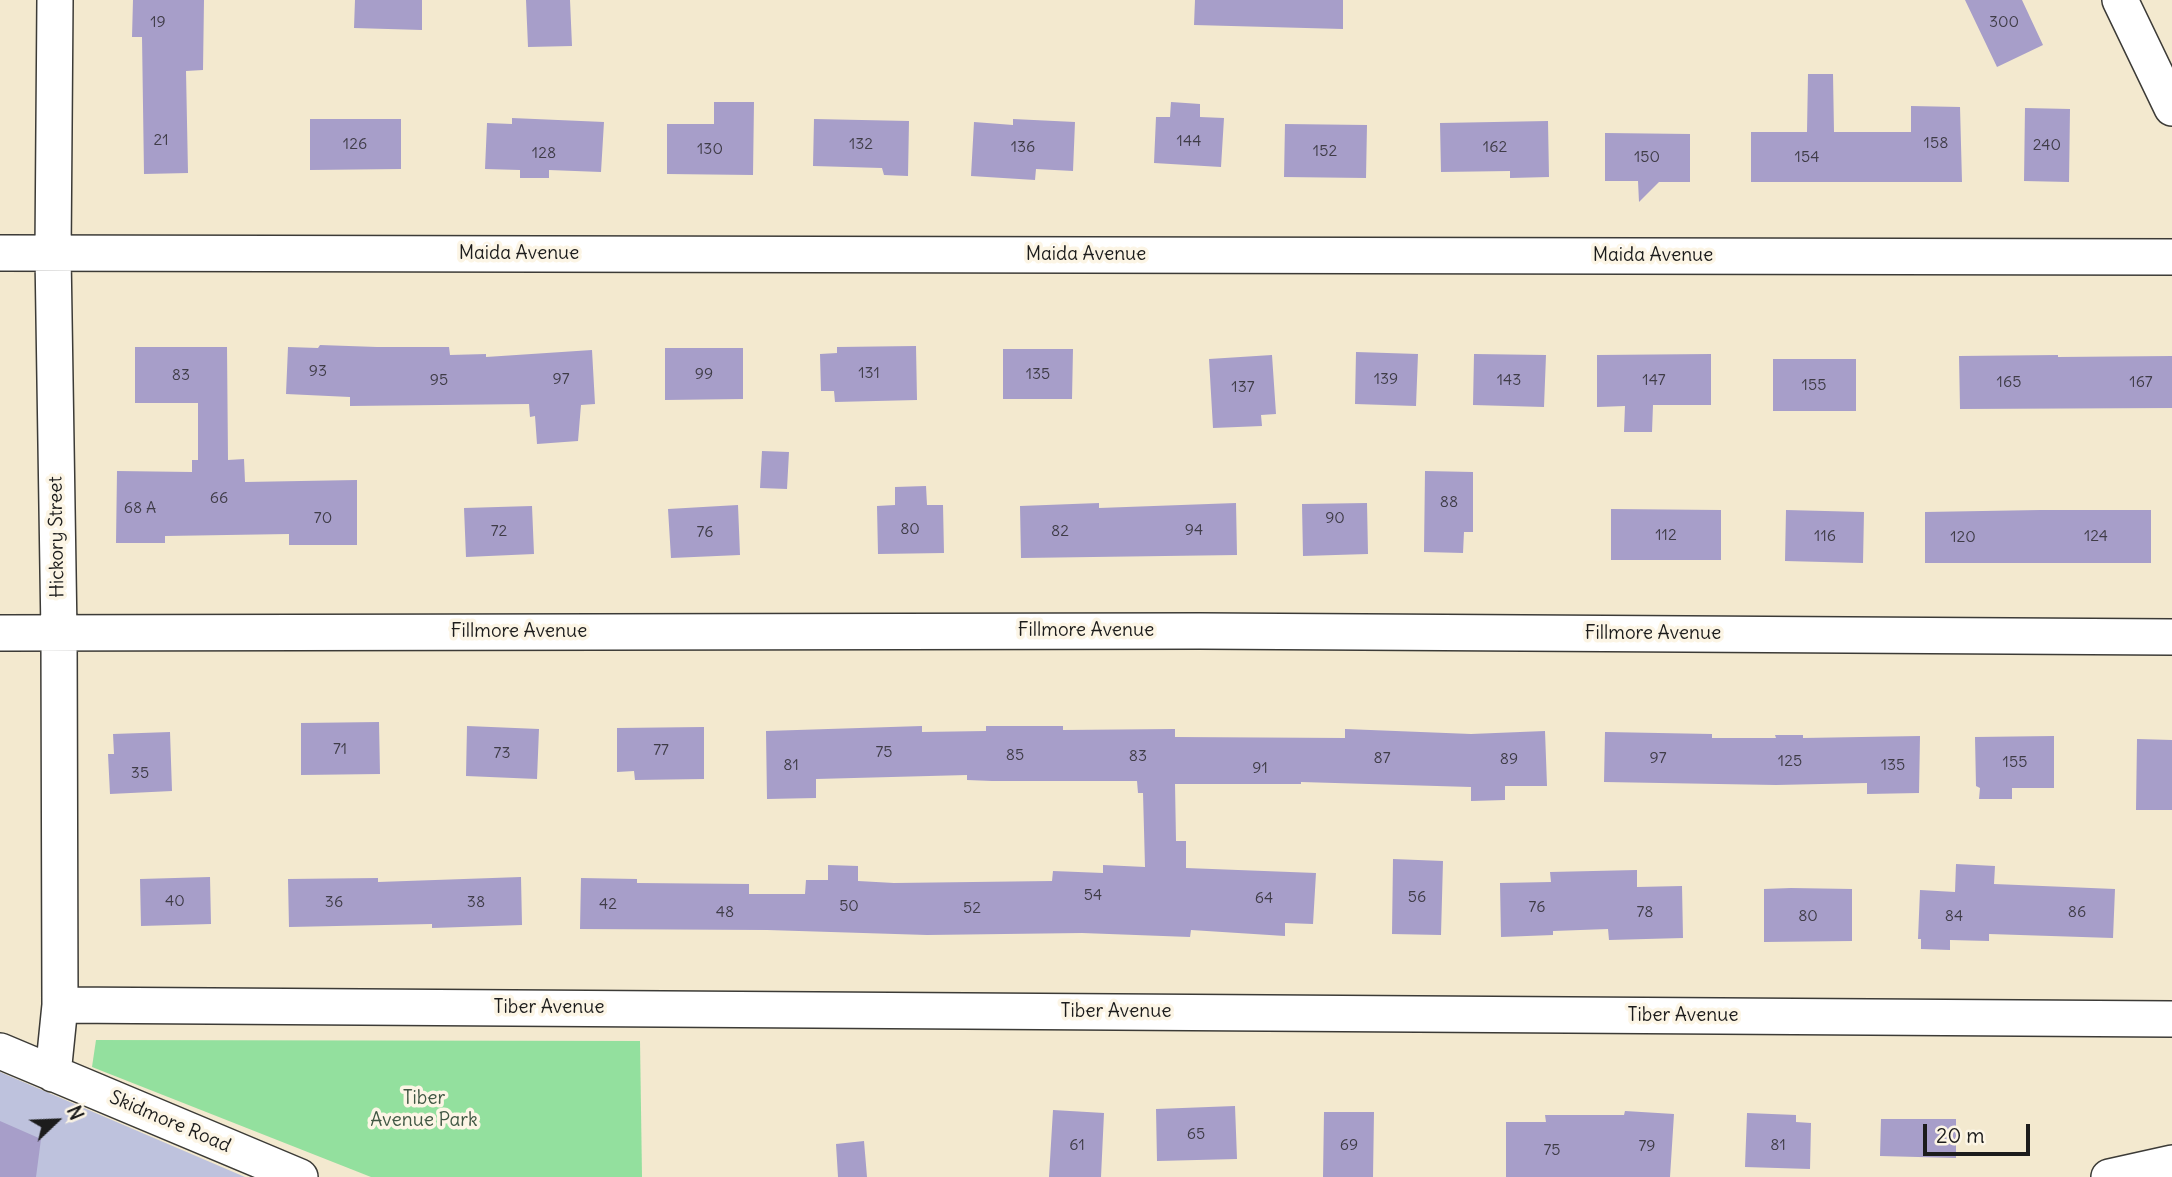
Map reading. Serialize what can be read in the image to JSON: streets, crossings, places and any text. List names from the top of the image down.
{
  "streets": {
    "street": [
      "Maida Avenue",
      "Hickory Street",
      "Fillmore Avenue",
      "Tiber Avenue",
      "Skidmore Road"
    ]
  },
  "crossings": [
    ["Maida Avenue", "Hickory Street"],
    ["Hickory Street", "Fillmore Avenue"],
    ["Hickory Street", "Tiber Avenue"],
    ["Hickory Street", "Skidmore Road"]
  ],
  "parks": ["Tiber Avenue Park"],
  "house_numbers": [
    "19",
    "300",
    "21",
    "144",
    "158",
    "126",
    "132",
    "240",
    "136",
    "162",
    "130",
    "152",
    "128",
    "150",
    "154",
    "93",
    "131",
    "99",
    "135",
    "83",
    "97",
    "139",
    "95",
    "143",
    "147",
    "165",
    "167",
    "155",
    "137",
    "66",
    "88",
    "68 A",
    "70",
    "90",
    "80",
    "94",
    "72",
    "82",
    "76",
    "112",
    "116",
    "124",
    "120",
    "71",
    "77",
    "75",
    "73",
    "85",
    "83",
    "87",
    "97",
    "89",
    "125",
    "155",
    "81",
    "135",
    "91",
    "35",
    "54",
    "56",
    "64",
    "40",
    "36",
    "38",
    "42",
    "50",
    "76",
    "52",
    "48",
    "78",
    "86",
    "80",
    "84",
    "65",
    "61",
    "69",
    "81",
    "79",
    "75"
  ],
  "scale_bar": "20 m",
  "north": "top right"
}
